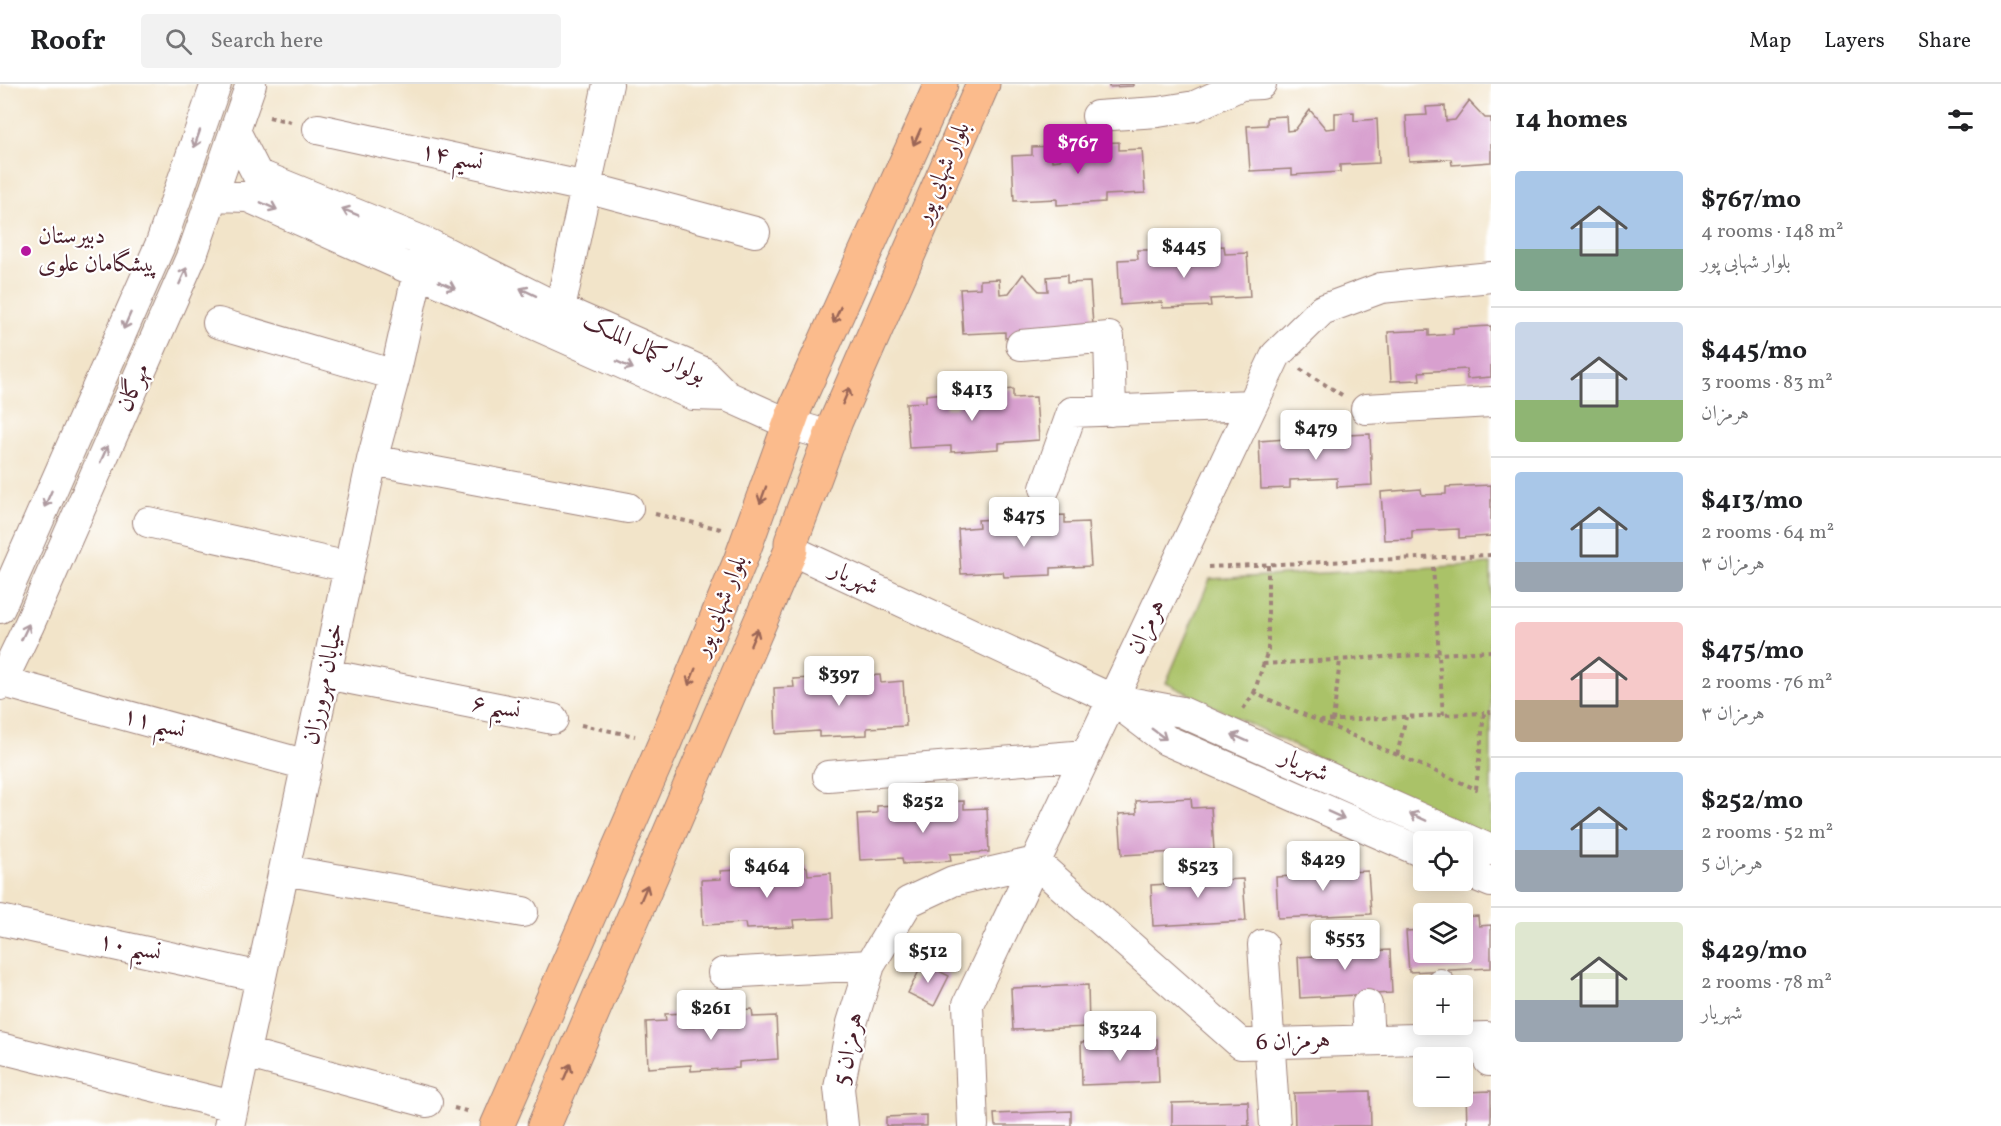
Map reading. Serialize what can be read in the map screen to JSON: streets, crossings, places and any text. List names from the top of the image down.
{
  "streets": {
    "main road": ["بلوار شهابی پور"],
    "street": [
      "نسیم ۱۴",
      "بولوار کمال الملک",
      "مهرگان",
      "شهریار",
      "هرمزان",
      "خیابان مهرورزان",
      "نسیم ۶",
      "نسیم ۱۱",
      "نسیم ۱۰",
      "هرمزان 6",
      "هرمزان 5"
    ]
  },
  "crossings": [
    ["بلوار شهابی پور", "شهریار"],
    ["بلوار شهابی پور", "نسیم ۶"],
    ["بولوار کمال الملک", "مهرگان"],
    ["بولوار کمال الملک", "خیابان مهرورزان"],
    ["مهرگان", "نسیم ۱۱"],
    ["شهریار", "هرمزان"],
    ["هرمزان", "هرمزان 6"],
    ["هرمزان", "هرمزان 5"],
    ["خیابان مهرورزان", "نسیم ۶"],
    ["خیابان مهرورزان", "نسیم ۱۱"],
    ["خیابان مهرورزان", "نسیم ۱۰"],
    ["هرمزان 6", "هرمزان 5"]
  ],
  "places": ["دبیرستان پیشگامان علوی"],
  "page": {
    "header": "Roofr",
    "search": "Search here",
    "nav": ["Map", "Layers", "Share"],
    "heading": "14 homes",
    "price": [
      "$767",
      "$445",
      "$413",
      "$479",
      "$475",
      "$397",
      "$252",
      "$429",
      "$464",
      "$523",
      "$553",
      "$512",
      "$261",
      "$324"
    ],
    "list": [
      {
        "name": "$767/mo",
        "note": "4 rooms · 148 m² · بلوار شهابی پور"
      },
      {
        "name": "$445/mo",
        "note": "3 rooms · 83 m² · هرمزان"
      },
      {
        "name": "$413/mo",
        "note": "2 rooms · 64 m² · هرمزان ۳"
      },
      {
        "name": "$475/mo",
        "note": "2 rooms · 76 m² · هرمزان ۳"
      },
      {
        "name": "$252/mo",
        "note": "2 rooms · 52 m² · هرمزان 5"
      },
      {
        "name": "$429/mo",
        "note": "2 rooms · 78 m² · شهریار"
      }
    ],
    "map_buttons": ["+", "−"]
  }
}
